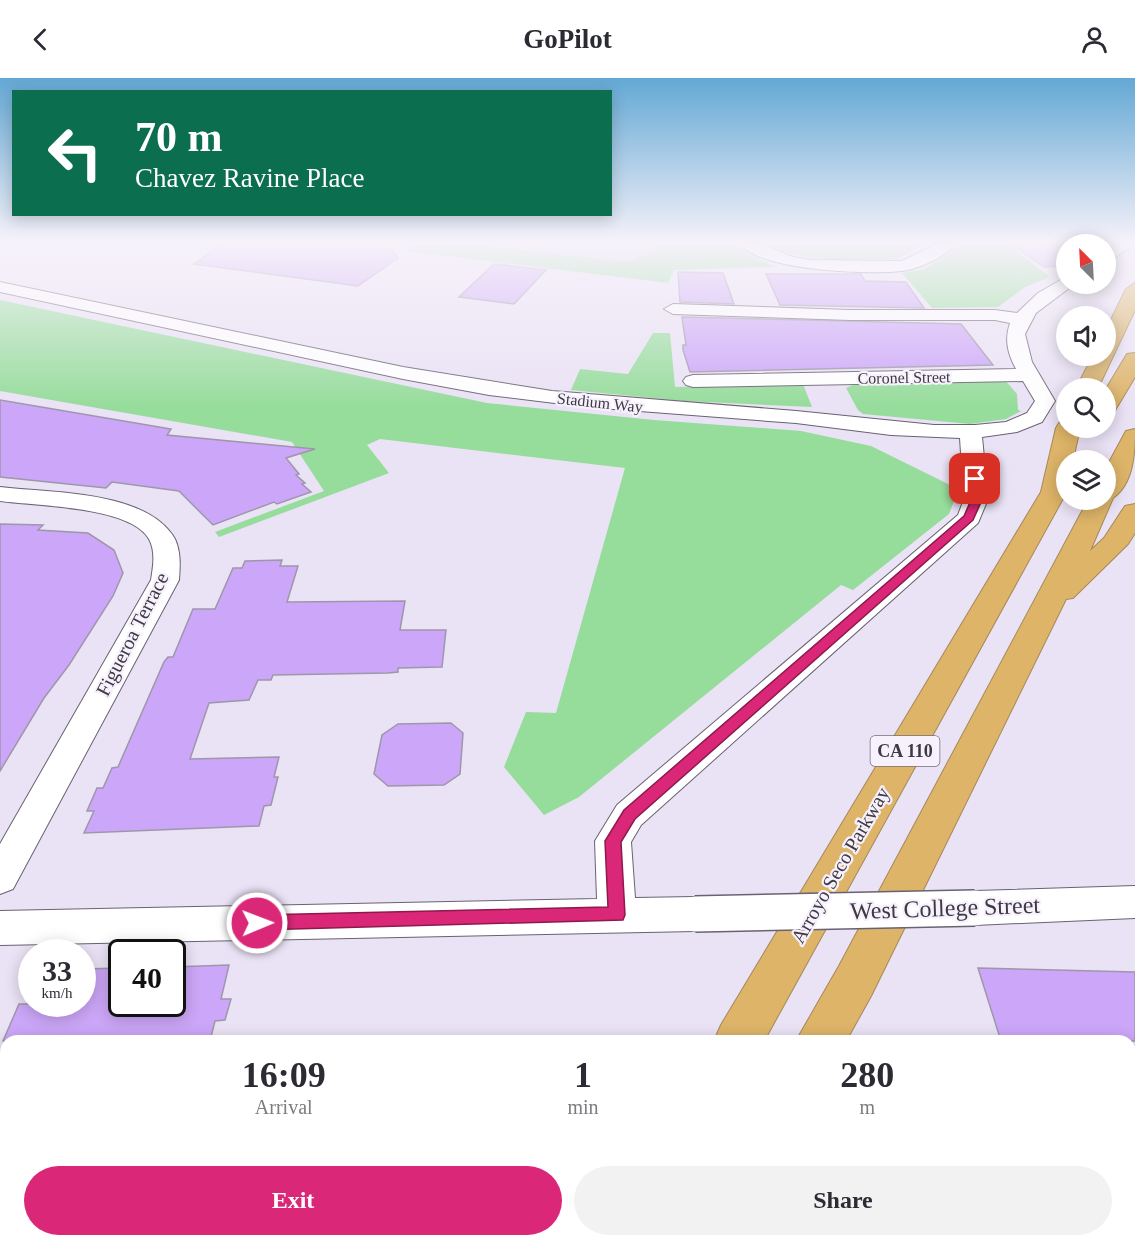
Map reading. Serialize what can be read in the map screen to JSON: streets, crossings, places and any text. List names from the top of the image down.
{
  "streets": {
    "highway": ["CA 110", "Arroyo Seco Parkway"],
    "street": [
      "Coronel Street",
      "Stadium Way",
      "Figueroa Terrace",
      "West College Street"
    ]
  },
  "crossings": [
    ["Coronel Street", "Stadium Way"]
  ],
  "north": "top left",
  "page": {
    "header": "GoPilot",
    "turn": ["70 m", "Chavez Ravine Place"],
    "speed": "33 km/h",
    "limit": "40",
    "eta": [
      "16:09",
      "Arrival",
      "1",
      "min",
      "280",
      "m"
    ],
    "buttons": ["Exit", "Share"]
  }
}
